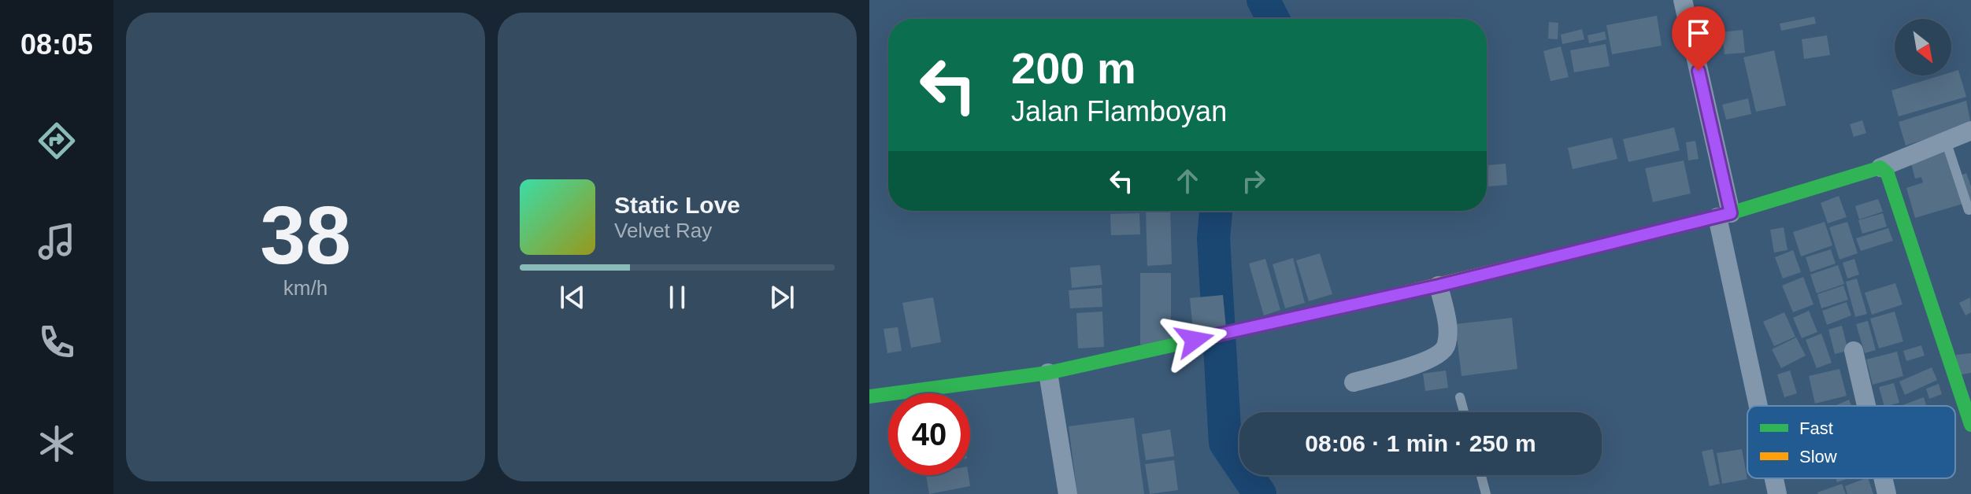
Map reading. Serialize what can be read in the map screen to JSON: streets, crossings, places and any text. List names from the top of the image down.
{
  "legend": ["Fast", "Slow"],
  "north": "bottom right",
  "page": {
    "tabs": "08:05",
    "tile": ["38", "km/h"],
    "turn": ["200 m", "Jalan Flamboyan"],
    "song": ["Static Love", "Velvet Ray"],
    "limit": "40",
    "trip": "08:06 · 1 min · 250 m"
  }
}
